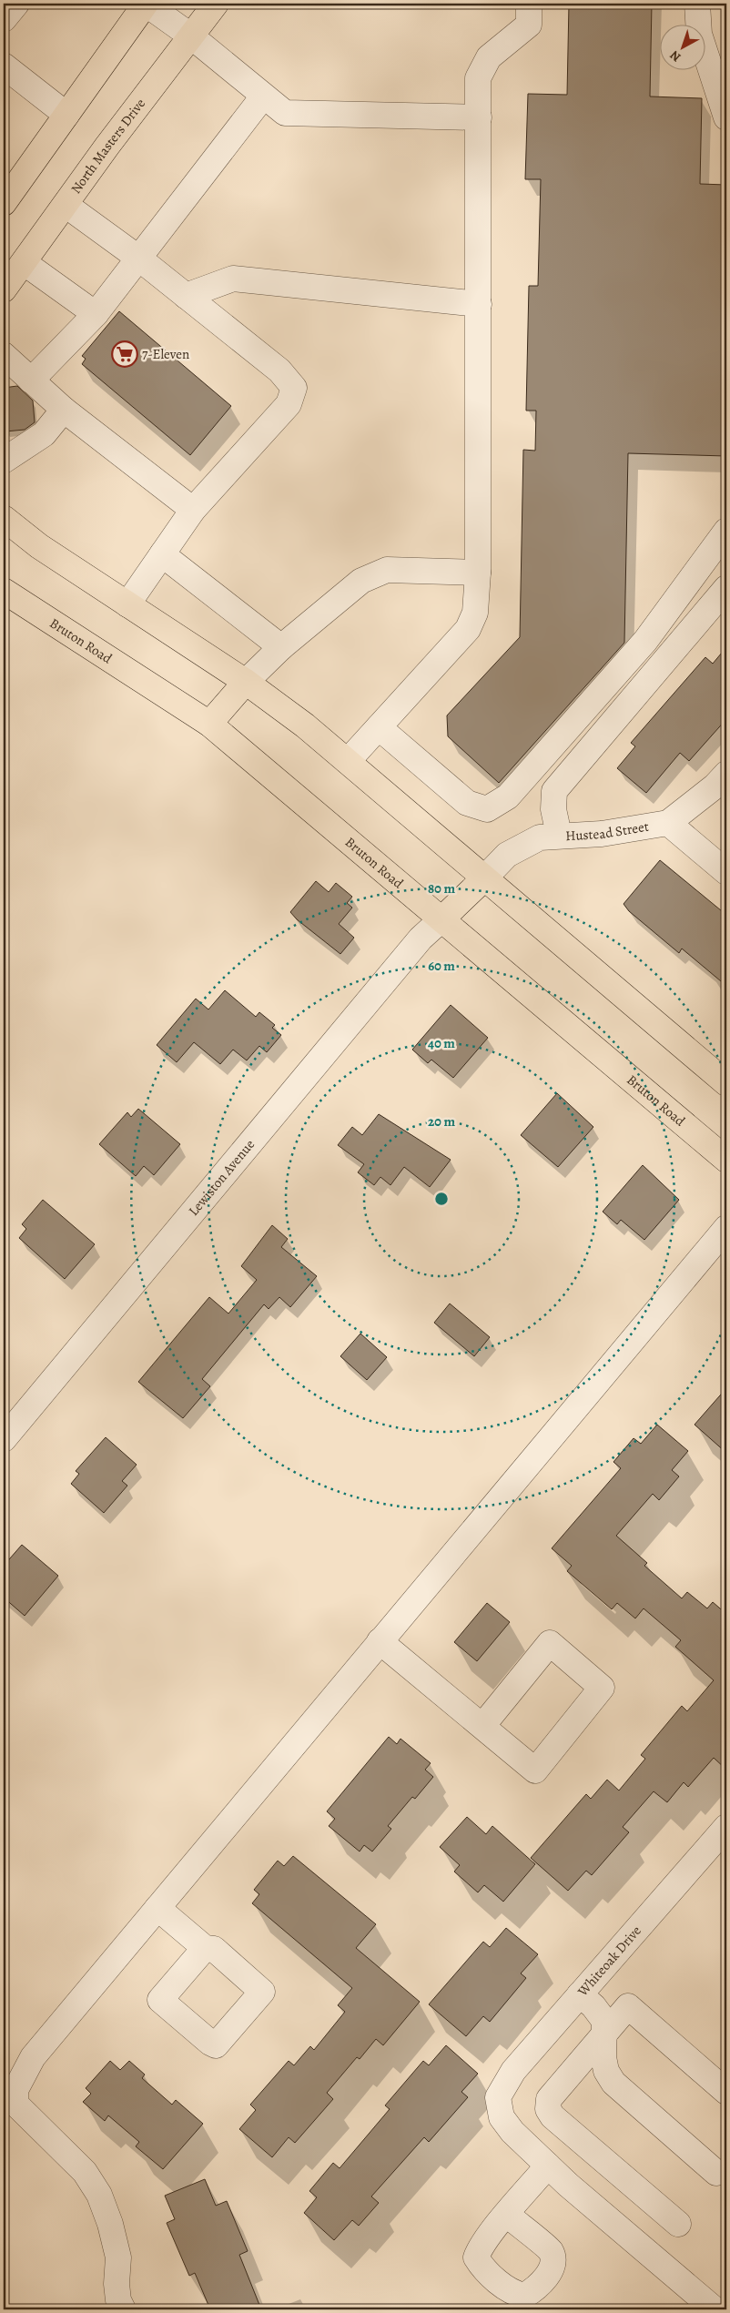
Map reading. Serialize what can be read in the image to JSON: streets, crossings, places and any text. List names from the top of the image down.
{
  "streets": {
    "main road": ["North Masters Drive", "Bruton Road"],
    "street": ["Hustead Street", "Lewiston Avenue", "Whiteoak Drive"]
  },
  "crossings": [
    ["Bruton Road", "Lewiston Avenue"]
  ],
  "places": {
    "supermarket": ["7-Eleven"]
  },
  "north": "bottom left",
  "rings": [
    "80 m",
    "60 m",
    "40 m",
    "20 m"
  ]
}
